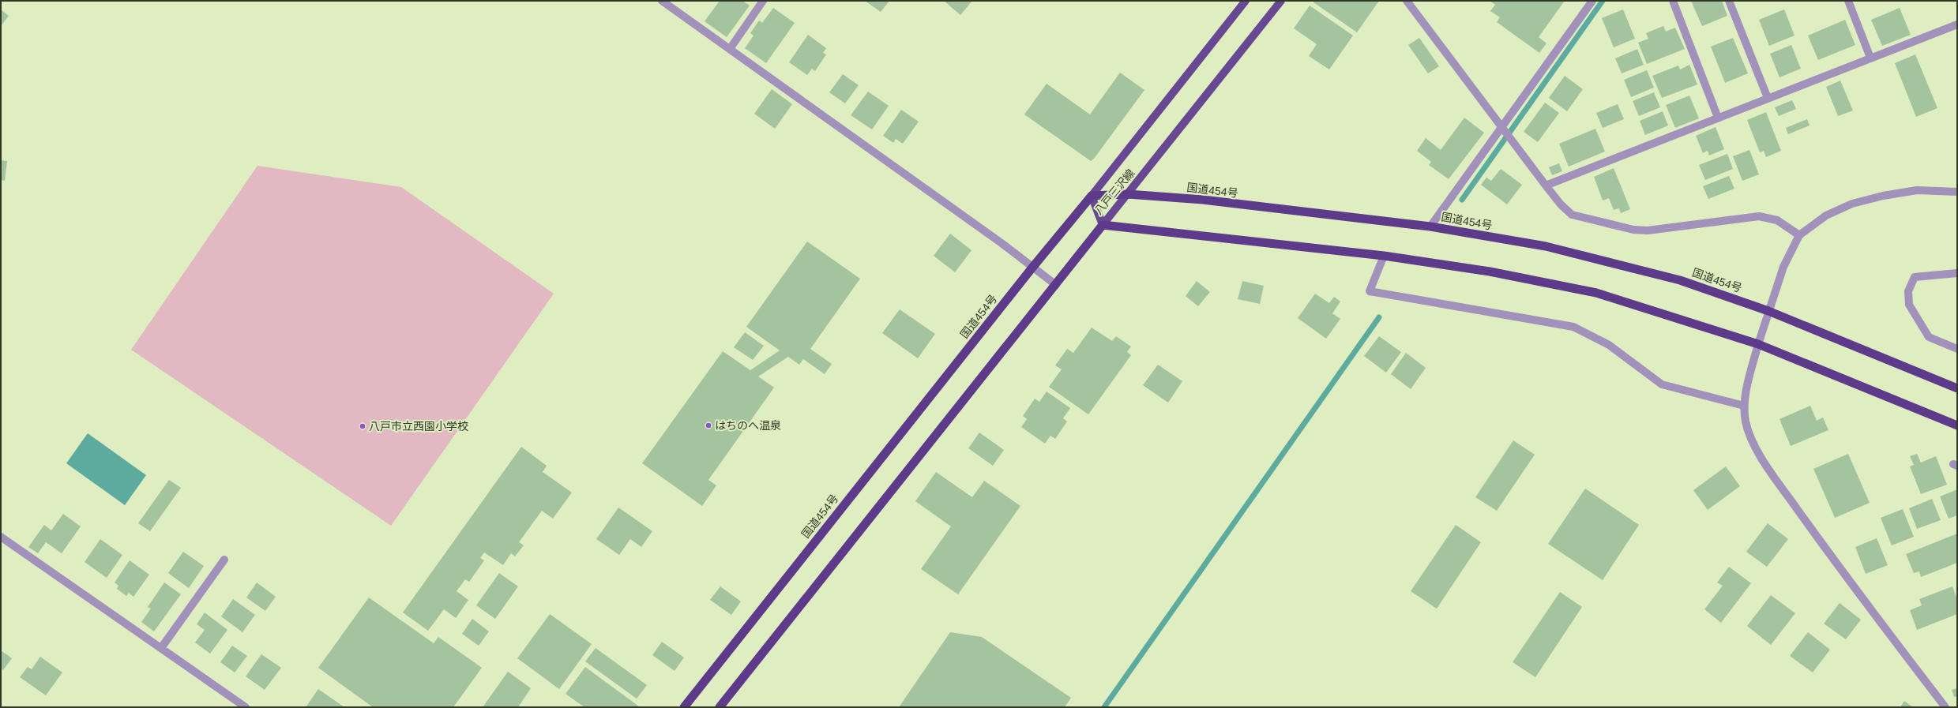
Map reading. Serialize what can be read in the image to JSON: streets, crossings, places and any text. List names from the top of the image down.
{
  "streets": {
    "highway": ["国道454号"],
    "main road": ["八戸三沢線"]
  },
  "crossings": [
    ["国道454号", "八戸三沢線"]
  ],
  "places": ["はちのへ温泉", "八戸市立西園小学校"]
}
